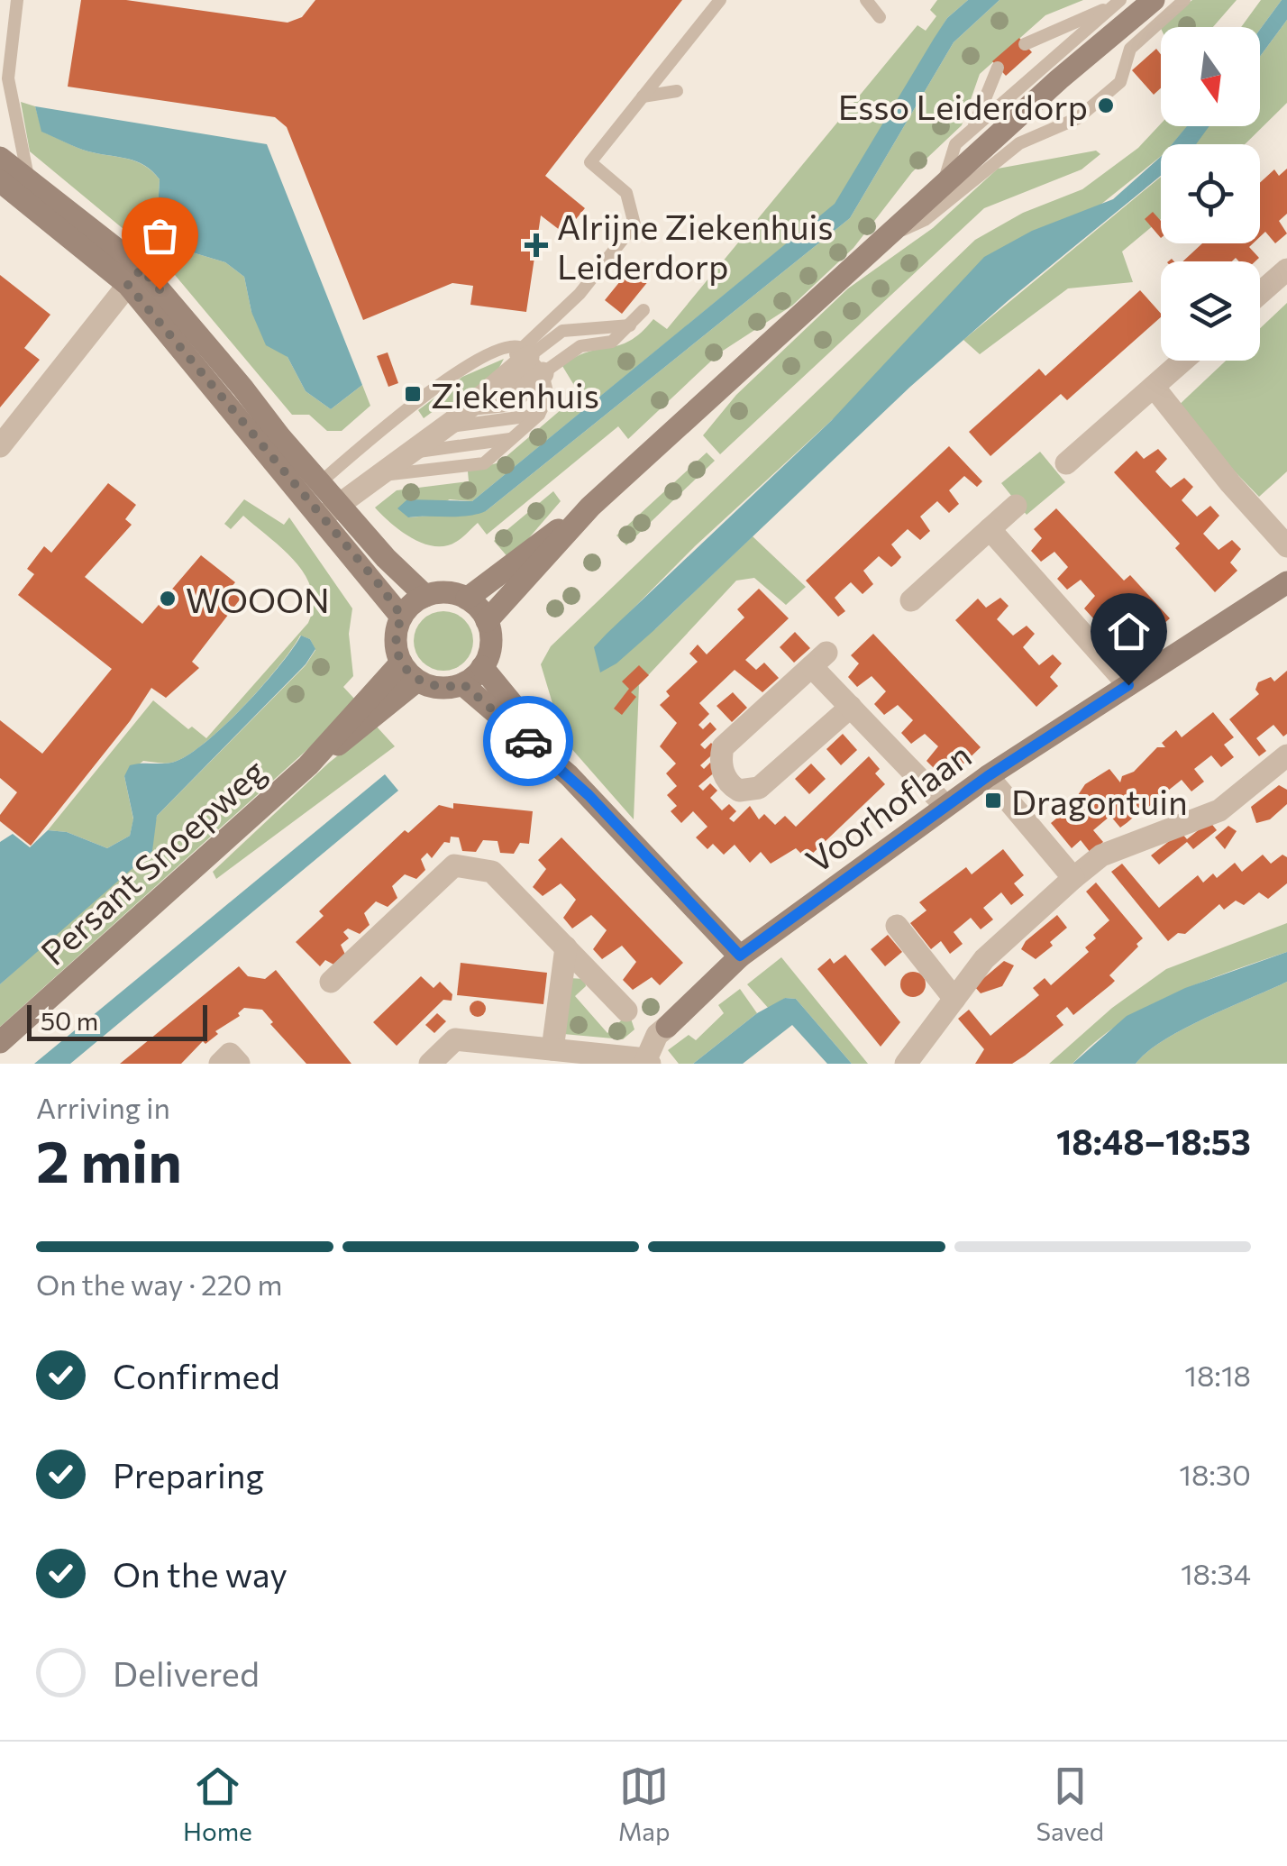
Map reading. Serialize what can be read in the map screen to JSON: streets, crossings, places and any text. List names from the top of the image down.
{
  "streets": {
    "street": ["Voorhoflaan", "Persant Snoepweg"]
  },
  "places": {
    "other": ["Esso Leiderdorp", "WOOON"],
    "health": ["Alrijne Ziekenhuis Leiderdorp"],
    "transit": ["Ziekenhuis", "Dragontuin"]
  },
  "scale_bar": "50 m",
  "north": "bottom",
  "page": {
    "scale": "50 m",
    "heading": ["2 min", "Arriving in", "18:48–18:53"],
    "bar": "On the way · 220 m",
    "list": [
      ["Confirmed", "18:18"],
      ["Preparing", "18:30"],
      ["On the way", "18:34"],
      "Delivered"
    ],
    "tabs": ["Home", "Map", "Saved"]
  }
}
